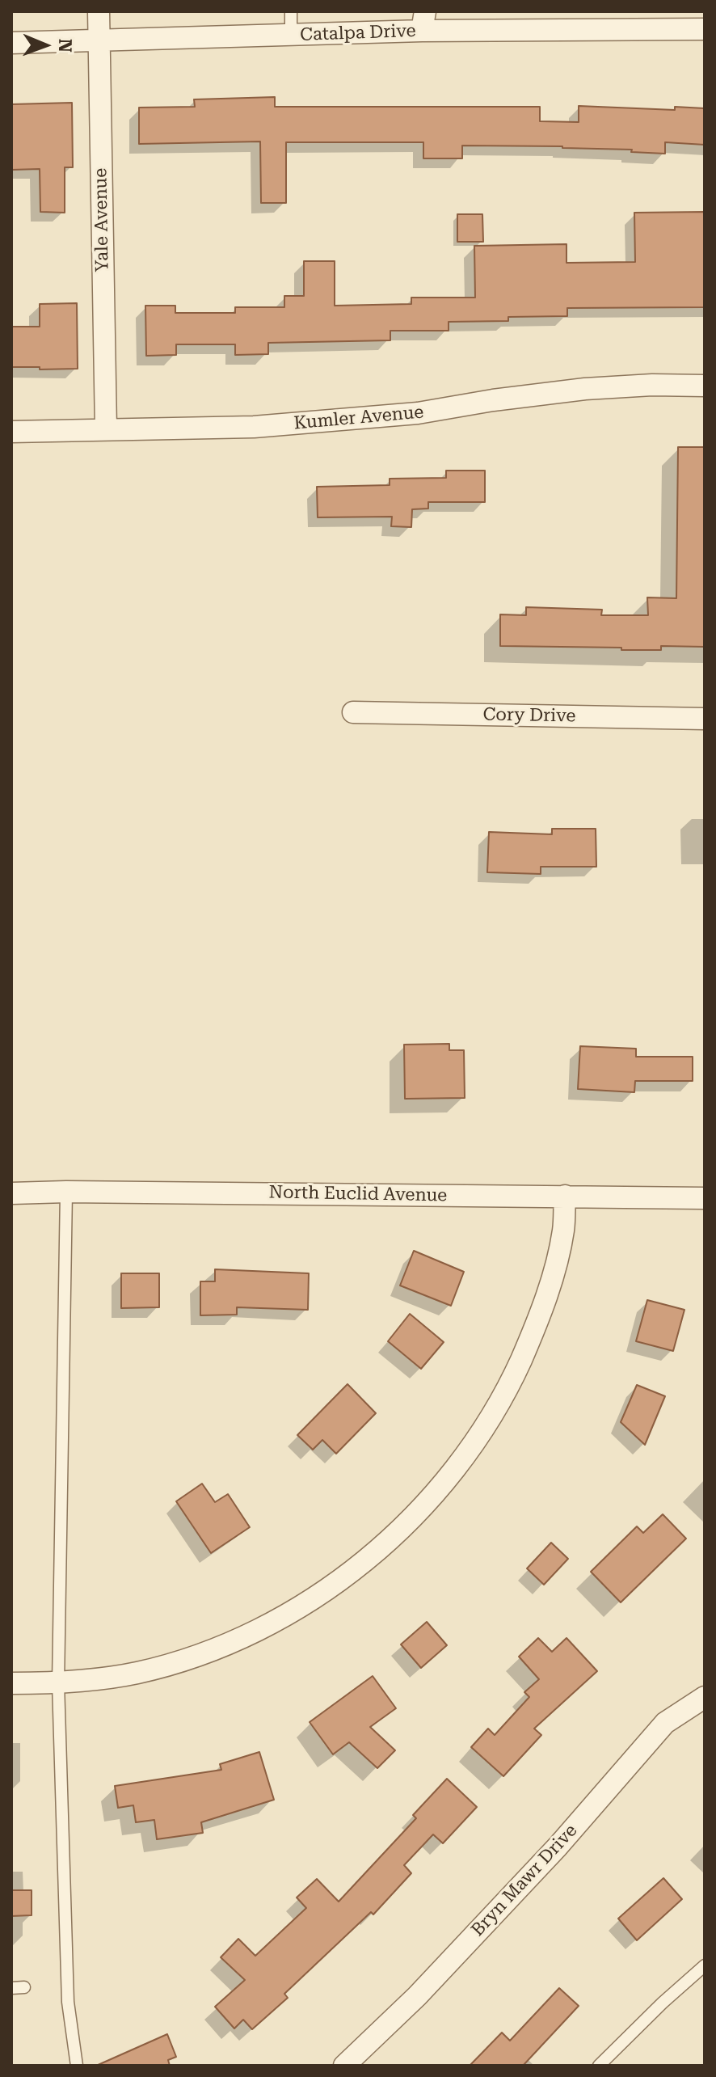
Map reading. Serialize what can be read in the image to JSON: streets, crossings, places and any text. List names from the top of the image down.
{
  "streets": {
    "street": [
      "Catalpa Drive",
      "Yale Avenue",
      "Kumler Avenue",
      "Cory Drive",
      "North Euclid Avenue",
      "Bryn Mawr Drive"
    ]
  },
  "crossings": [
    ["Catalpa Drive", "Yale Avenue"],
    ["Yale Avenue", "Kumler Avenue"]
  ],
  "north": "right"
}
